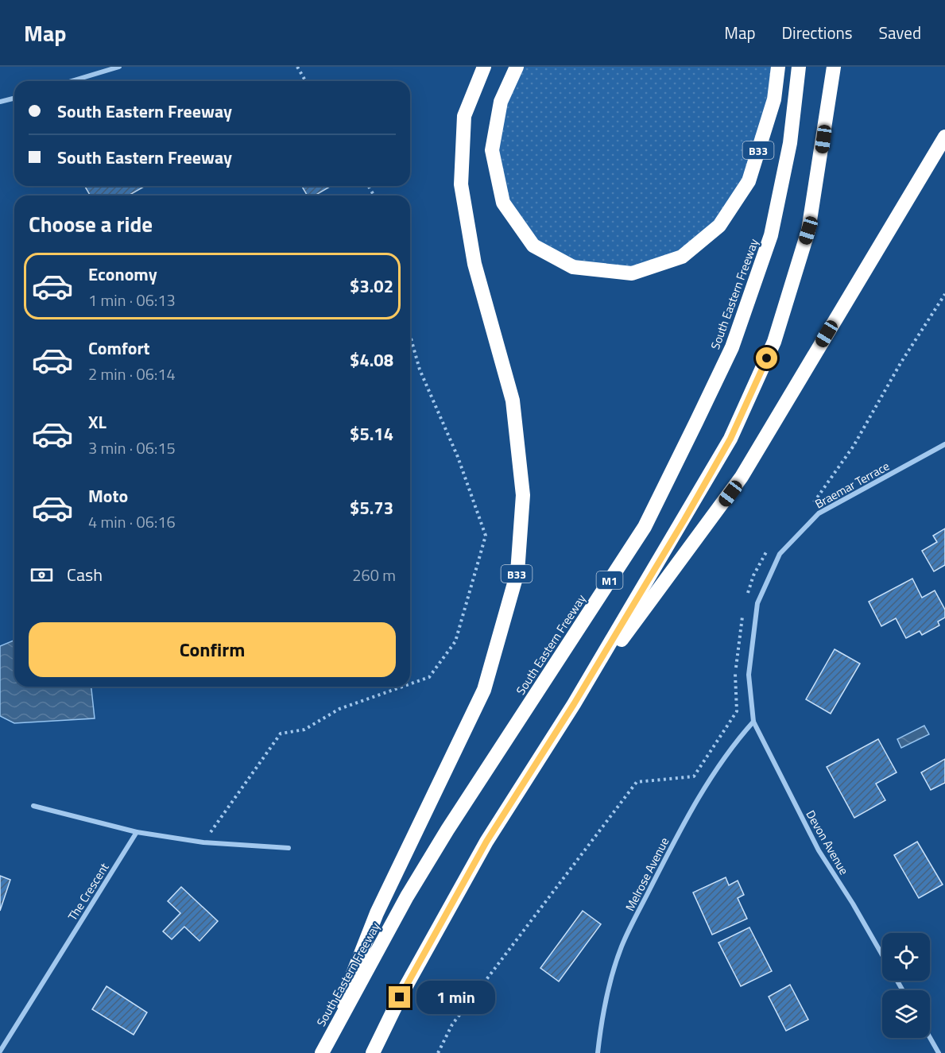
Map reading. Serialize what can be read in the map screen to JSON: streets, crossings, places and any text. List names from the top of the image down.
{
  "streets": {
    "highway": ["B33", "South Eastern Freeway", "M1"],
    "street": [
      "Braemar Terrace",
      "Devon Avenue",
      "Melrose Avenue",
      "The Crescent"
    ]
  },
  "crossings": [
    ["B33", "South Eastern Freeway"],
    ["Braemar Terrace", "Devon Avenue"],
    ["Braemar Terrace", "Melrose Avenue"],
    ["Devon Avenue", "Melrose Avenue"]
  ],
  "page": {
    "header": "Map",
    "nav": ["Map", "Directions", "Saved"],
    "banner": ["South Eastern Freeway", "South Eastern Freeway"],
    "heading": "Choose a ride",
    "list": [
      {
        "name": "Economy",
        "note": "1 min · 06:13",
        "value": "$3.02"
      },
      {
        "name": "Comfort",
        "note": "2 min · 06:14",
        "value": "$4.08"
      },
      {
        "name": "XL",
        "note": "3 min · 06:15",
        "value": "$5.14"
      },
      {
        "name": "Moto",
        "note": "4 min · 06:16",
        "value": "$5.73"
      }
    ],
    "pay": ["Cash", "260 m"],
    "buttons": "Confirm",
    "bubble": "1 min"
  }
}
